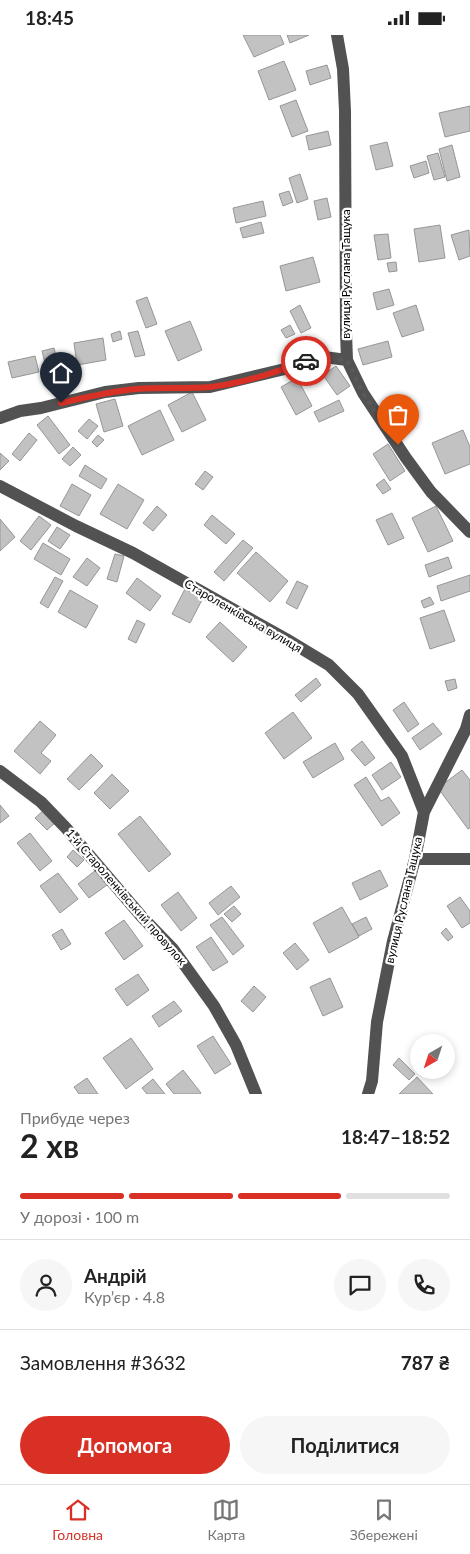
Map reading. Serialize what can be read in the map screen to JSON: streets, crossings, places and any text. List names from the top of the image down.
{
  "streets": {
    "street": ["вулиця Руслана Тащука", "Староленківська вулиця", "1-й Староленківський провулок"]
  },
  "crossings": [
    ["вулиця Руслана Тащука", "Староленківська вулиця"]
  ],
  "north": "bottom left",
  "page": {
    "status": "18:45",
    "heading": ["2 хв", "Прибуде через", "18:47–18:52"],
    "panel": [
      "Андрій",
      "Кур’єр · 4.8",
      "Замовлення #3632",
      "787 ₴"
    ],
    "bar": "У дорозі · 100 m",
    "buttons": ["Допомога", "Поділитися"],
    "tabs": ["Головна", "Карта", "Збережені"]
  }
}
